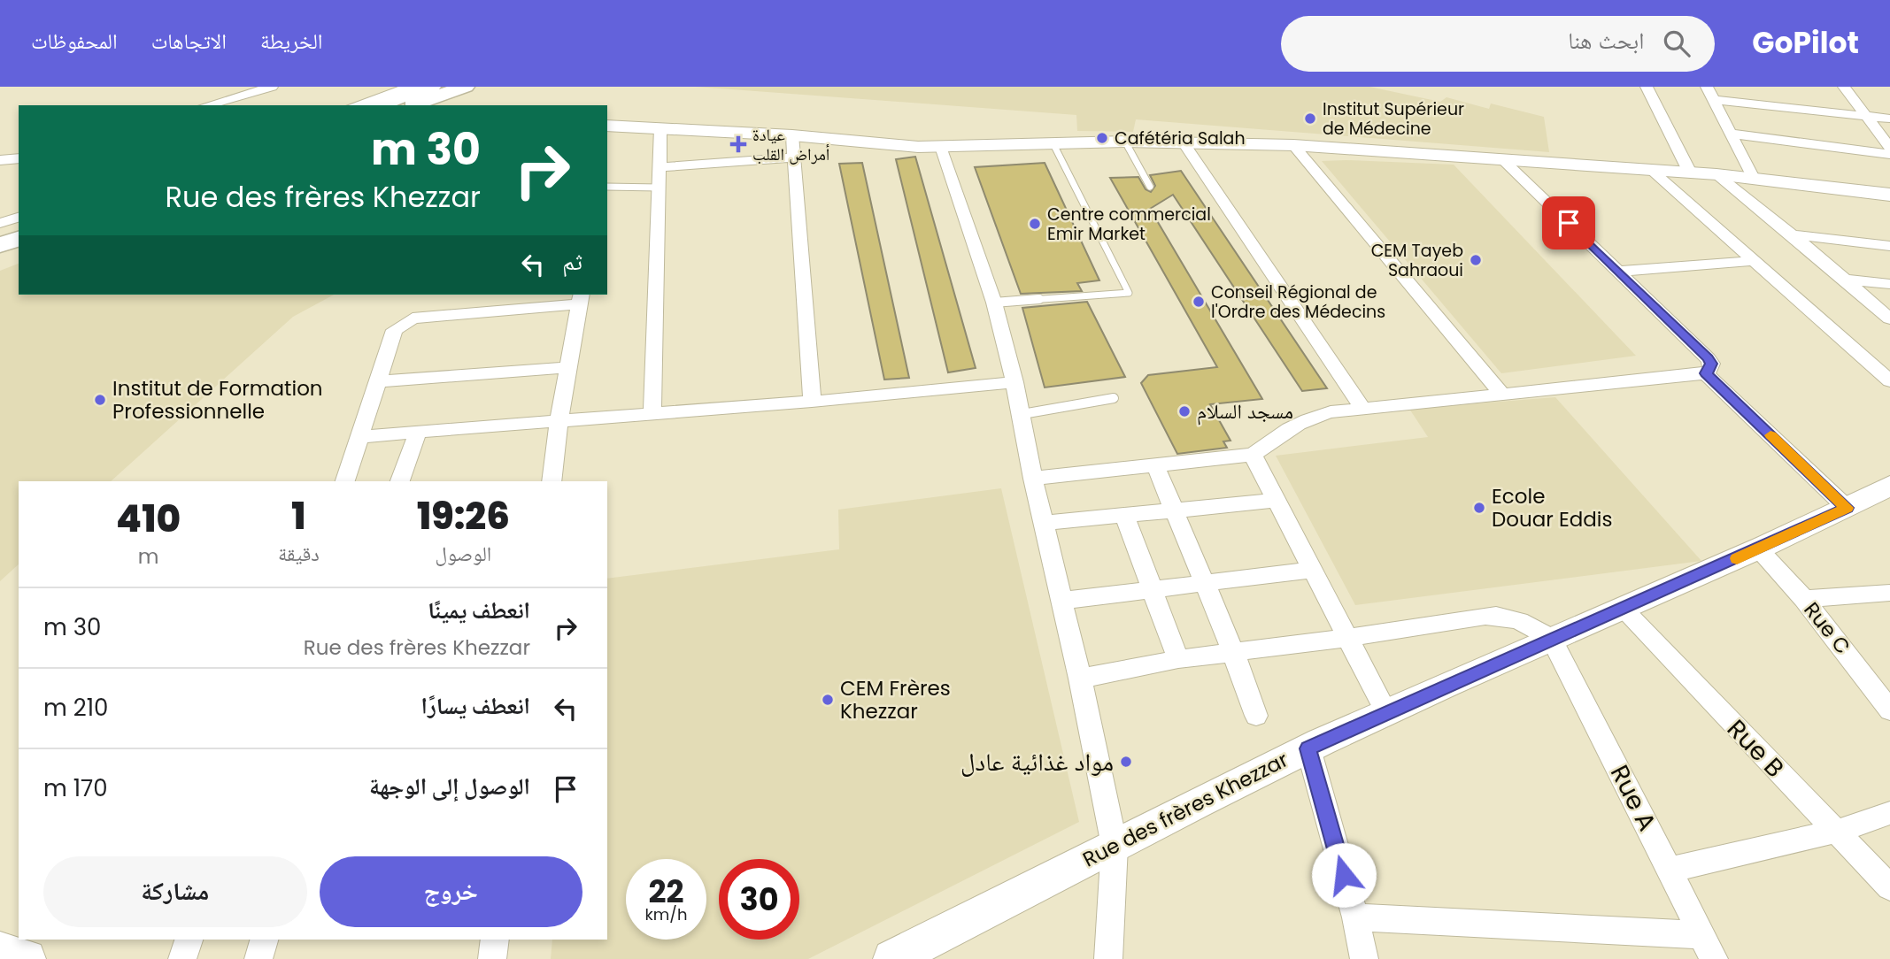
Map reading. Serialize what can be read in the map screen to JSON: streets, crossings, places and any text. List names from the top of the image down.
{
  "streets": {
    "street": [
      "Rue C",
      "Rue B",
      "Rue A",
      "Rue des frères Khezzar"
    ]
  },
  "crossings": [
    ["Rue C", "Rue des frères Khezzar"],
    ["Rue B", "Rue des frères Khezzar"],
    ["Rue A", "Rue des frères Khezzar"]
  ],
  "places": {
    "other": [
      "Institut Supérieur de Médecine",
      "Cafétéria Salah",
      "Centre commercial Emir Market",
      "CEM Tayeb Sahraoui",
      "Conseil Régional de l'Ordre des Médecins",
      "Institut de Formation Professionnelle",
      "مسجد السلام",
      "Ecole Douar Eddis",
      "CEM Frères Khezzar",
      "مواد غذائية عادل"
    ],
    "health": ["عيادة أمراض القلب"]
  },
  "page": {
    "header": "GoPilot",
    "search": "ابحث هنا",
    "nav": ["الخريطة", "الاتجاهات", "المحفوظات"],
    "turn": ["30 m", "Rue des frères Khezzar"],
    "then": "ثم",
    "eta": [
      "19:26",
      "الوصول",
      "1",
      "دقيقة",
      "410",
      "m"
    ],
    "list": [
      {
        "name": "انعطف يمينًا",
        "note": "Rue des frères Khezzar",
        "value": "30 m"
      },
      {
        "name": "انعطف يسارًا",
        "value": "210 m"
      },
      {
        "name": "الوصول إلى الوجهة",
        "value": "170 m"
      }
    ],
    "buttons": ["خروج", "مشاركة"],
    "speed": "22 km/h",
    "limit": "30"
  }
}
